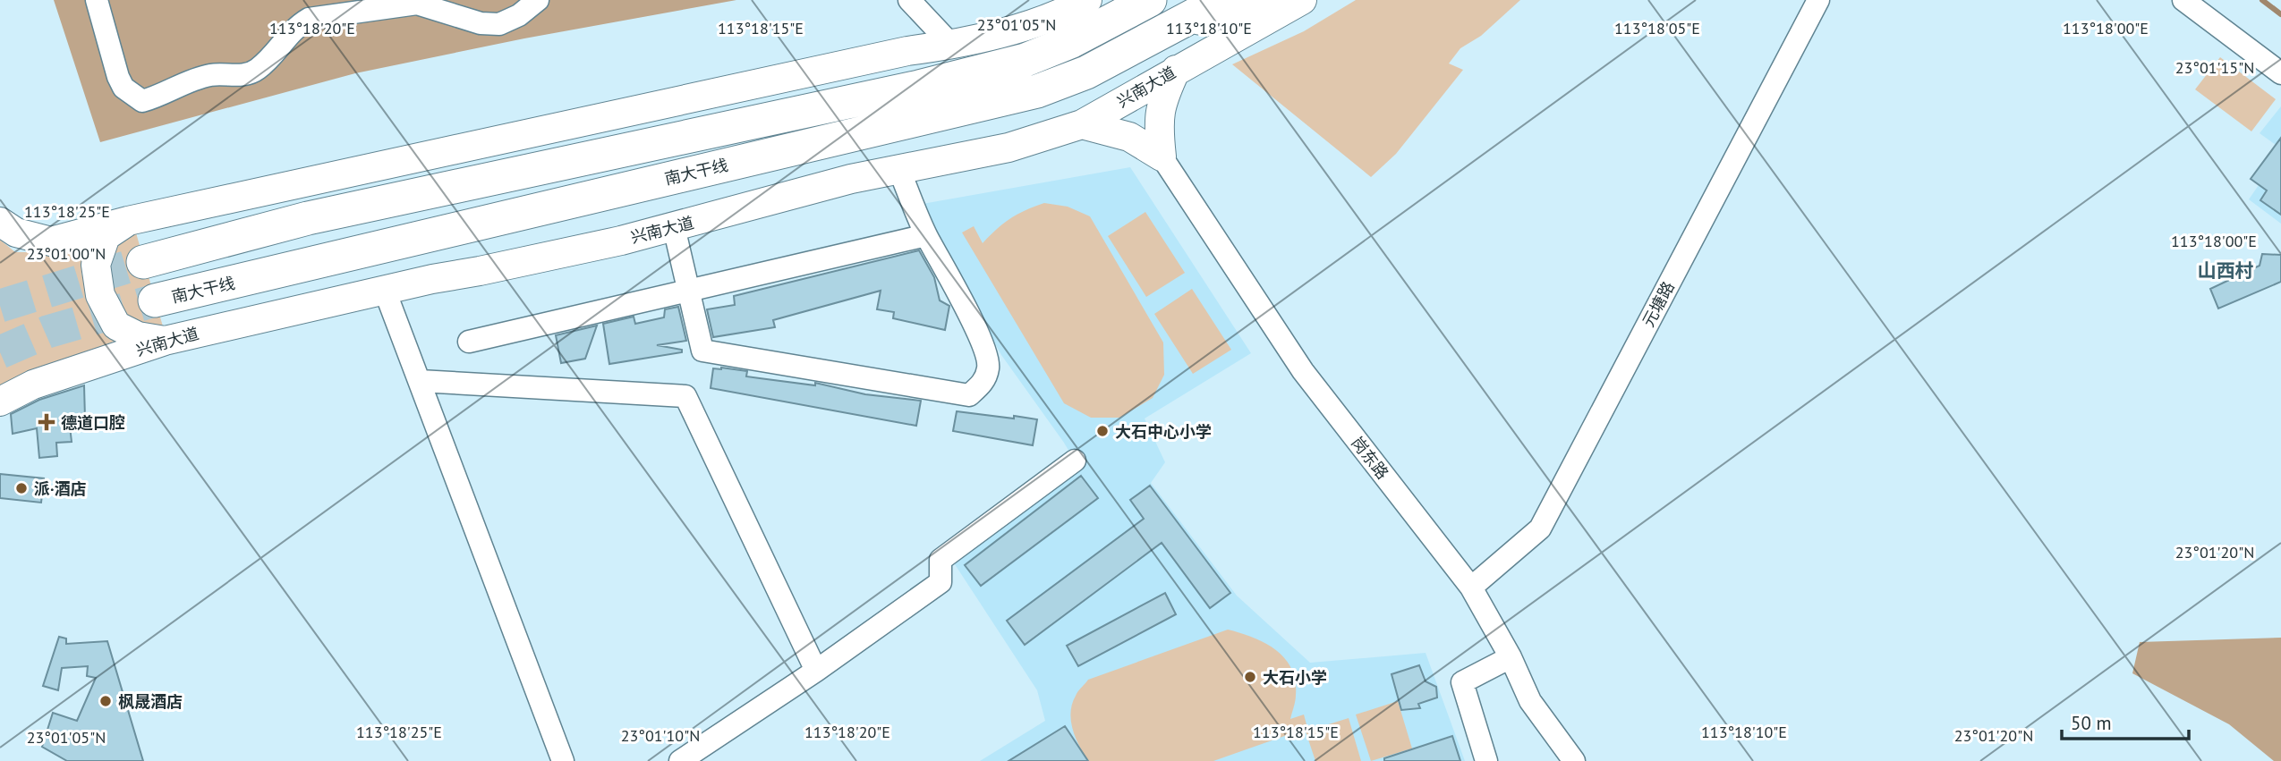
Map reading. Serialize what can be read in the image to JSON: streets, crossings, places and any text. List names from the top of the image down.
{
  "streets": {
    "highway": ["南大干线"],
    "main road": ["兴南大道"],
    "street": ["元塘路", "岗东路"]
  },
  "crossings": [
    ["元塘路", "岗东路"]
  ],
  "districts": ["山西村"],
  "places": {
    "health": ["德道口腔"],
    "other": [
      "大石中心小学",
      "派·酒店",
      "大石小学",
      "枫晟酒店"
    ]
  },
  "scale_bar": "50 m",
  "coordinates": [
    "23°01'05\"N",
    "113°18'20\"E",
    "113°18'15\"E",
    "113°18'10\"E",
    "113°18'05\"E",
    "113°18'00\"E",
    "23°01'15\"N",
    "113°18'25\"E",
    "23°01'00\"N",
    "23°01'20\"N",
    "23°01'10\"N"
  ]
}
